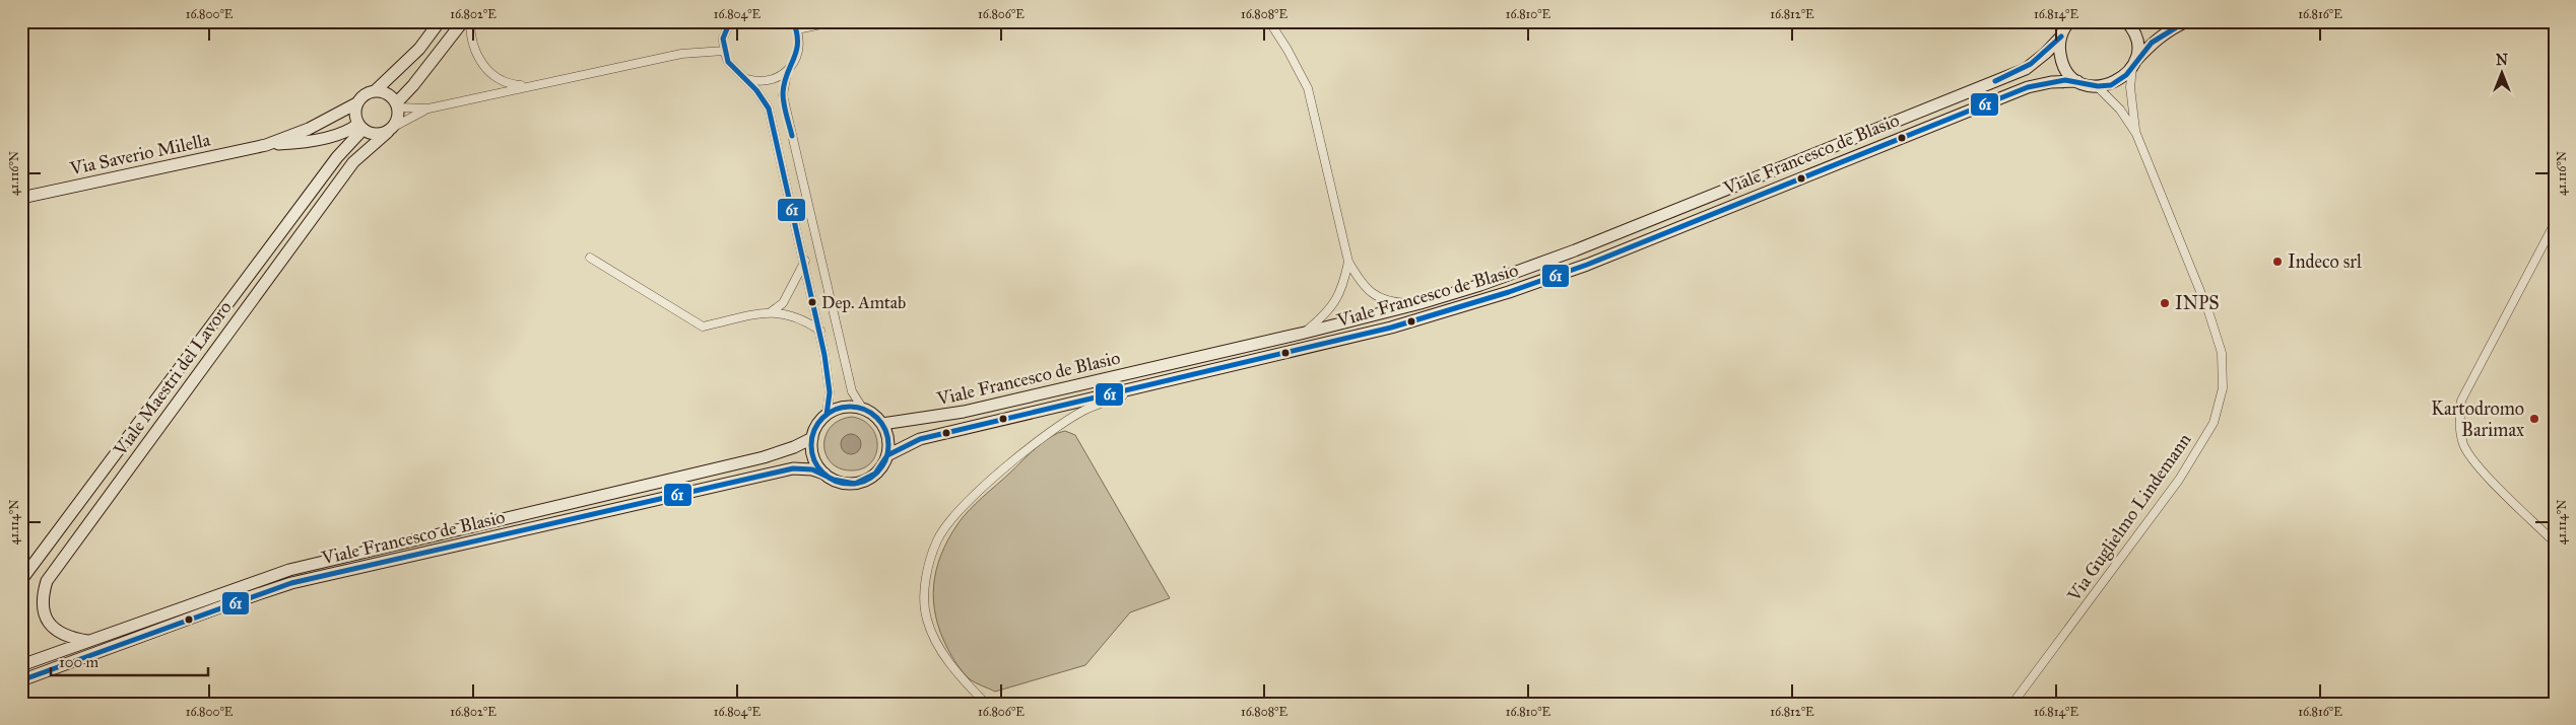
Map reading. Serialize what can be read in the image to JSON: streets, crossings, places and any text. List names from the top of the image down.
{
  "streets": {
    "street": [
      "Via Saverio Milella",
      "Viale Francesco de Blasio",
      "Viale Maestri del Lavoro",
      "Via Guglielmo Lindemann"
    ]
  },
  "crossings": [
    ["Via Saverio Milella", "Viale Maestri del Lavoro"],
    ["Viale Francesco de Blasio", "Viale Maestri del Lavoro"],
    ["Viale Francesco de Blasio", "Via Guglielmo Lindemann"]
  ],
  "places": [
    "Indeco srl",
    "Dep. Amtab",
    "INPS",
    "Kartodromo Barimax"
  ],
  "lines": ["transit line 61"],
  "scale_bar": "100 m",
  "north": "top",
  "coordinates": [
    "16.800°E",
    "16.802°E",
    "16.804°E",
    "16.806°E",
    "16.808°E",
    "16.810°E",
    "16.812°E",
    "16.814°E",
    "16.816°E",
    "41.116°N",
    "41.114°N"
  ]
}
